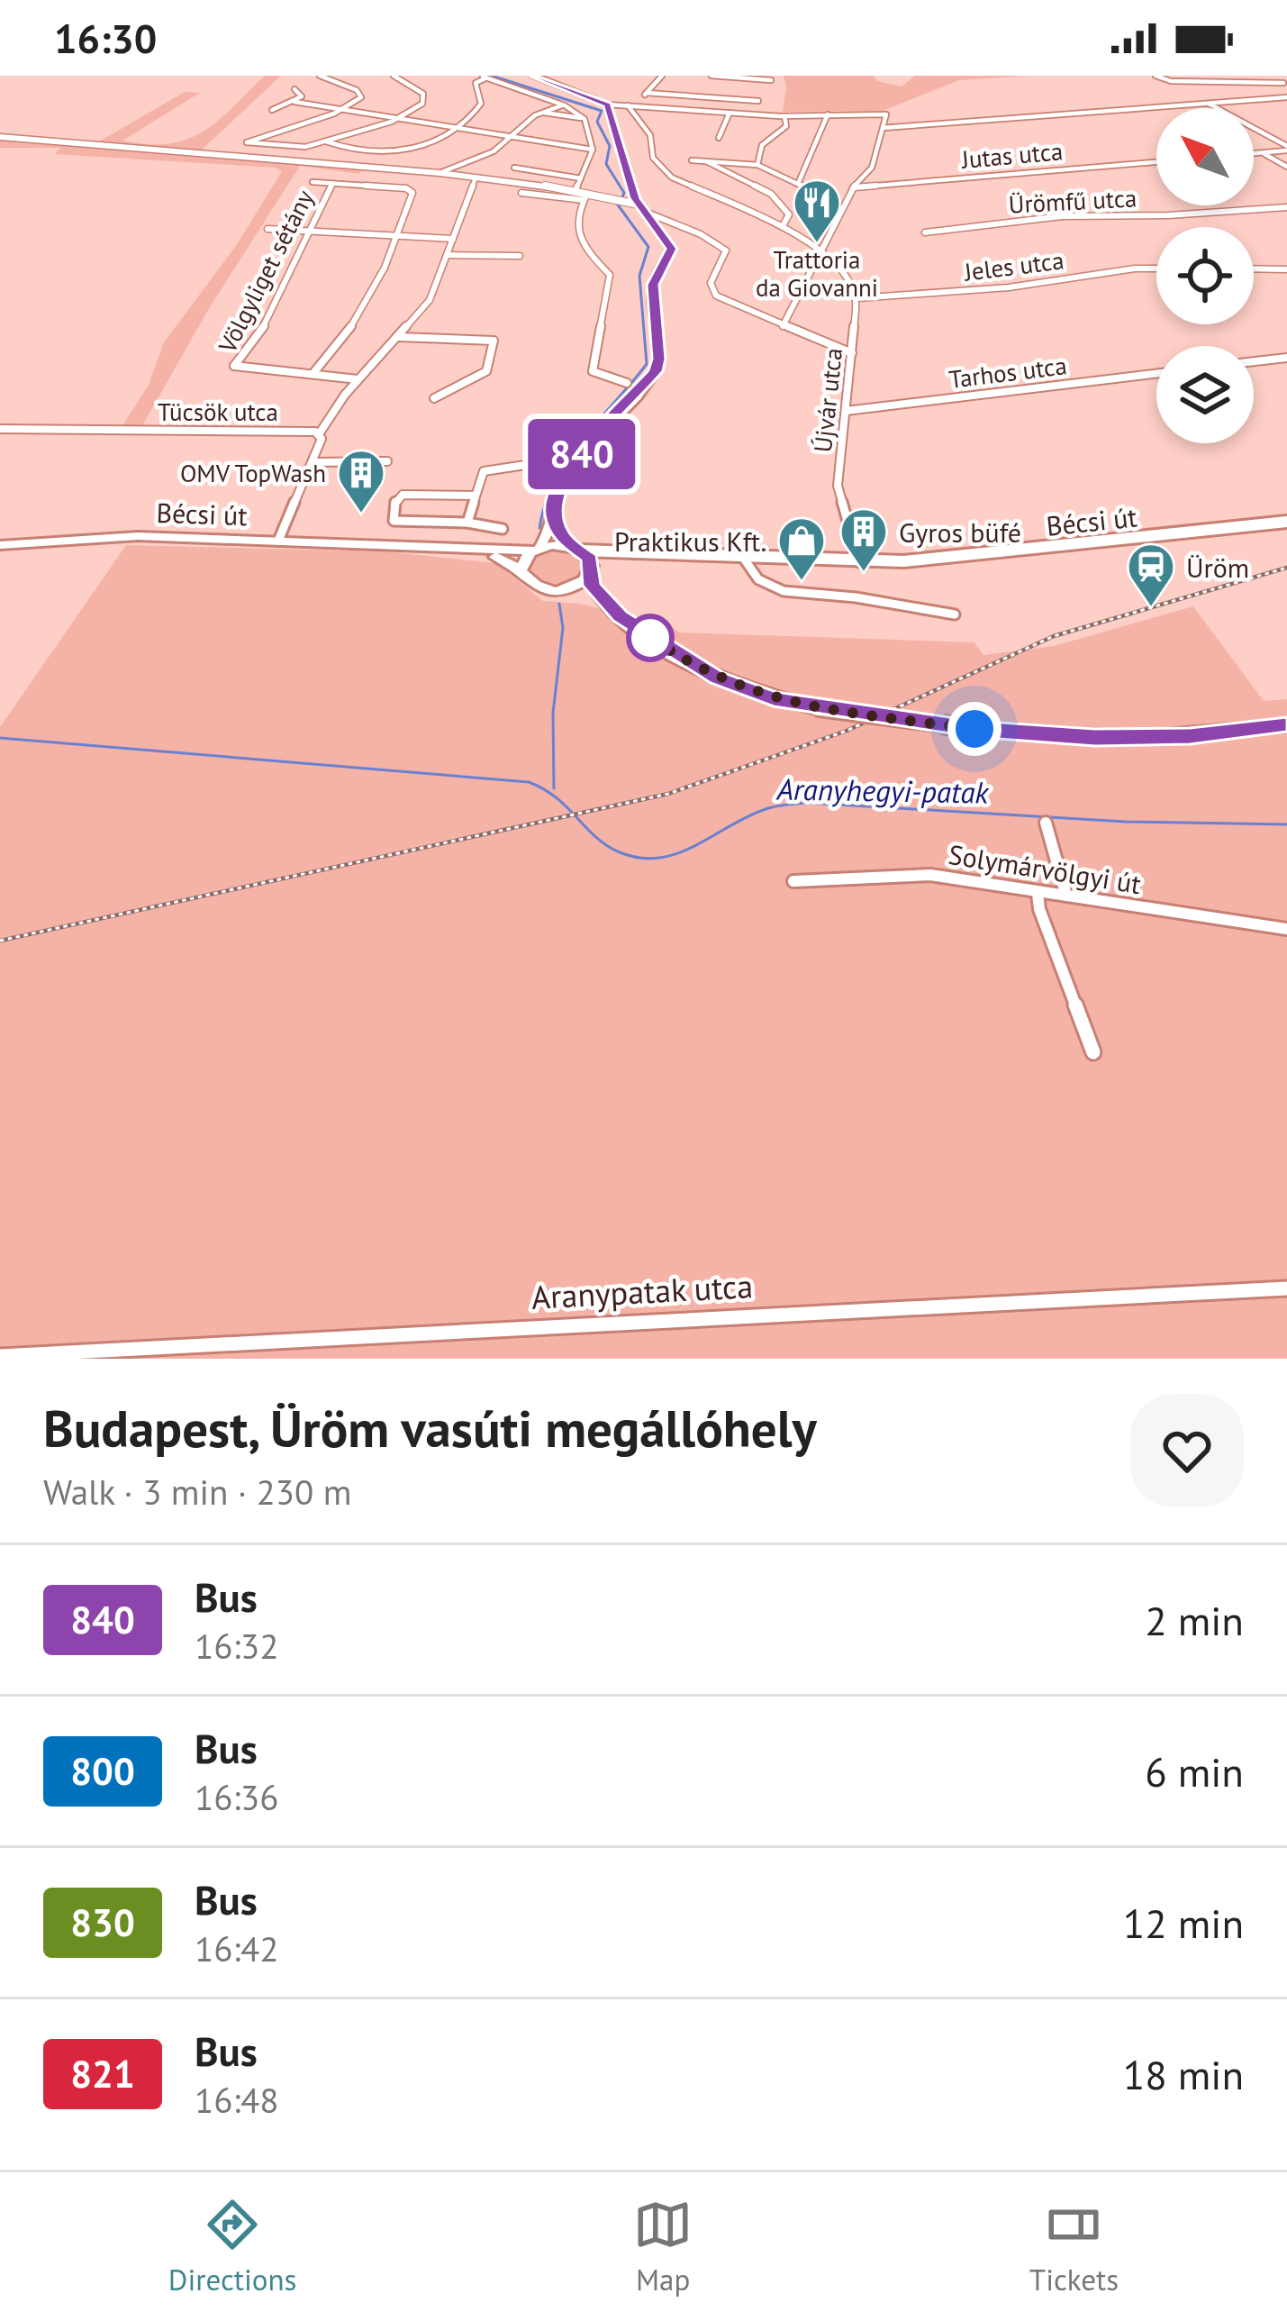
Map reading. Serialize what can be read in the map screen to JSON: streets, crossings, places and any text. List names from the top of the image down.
{
  "streets": {
    "main road": ["Bécsi út"],
    "street": [
      "Jutas utca",
      "Ürömfű utca",
      "Jeles utca",
      "Völgyliget sétány",
      "Tarhos utca",
      "Újvár utca",
      "Tücsök utca",
      "Solymárvölgyi út",
      "Aranypatak utca"
    ]
  },
  "crossings": [
    ["Jeles utca", "Újvár utca"],
    ["Tarhos utca", "Újvár utca"],
    ["Újvár utca", "Bécsi út"]
  ],
  "water": ["Aranyhegyi-patak"],
  "places": {
    "restaurant": ["Trattoria da Giovanni"],
    "building": ["OMV TopWash", "Gyros büfé"],
    "shop": ["Praktikus Kft."],
    "station": ["Üröm"]
  },
  "lines": ["bus line 840"],
  "north": "top left",
  "page": {
    "status": "16:30",
    "on_map": "840",
    "heading": ["Budapest, Üröm vasúti megállóhely", "Walk · 3 min · 230 m"],
    "list": [
      {
        "mark": "840",
        "name": "Bus",
        "note": "16:32",
        "value": "2 min"
      },
      {
        "mark": "800",
        "name": "Bus",
        "note": "16:36",
        "value": "6 min"
      },
      {
        "mark": "830",
        "name": "Bus",
        "note": "16:42",
        "value": "12 min"
      },
      {
        "mark": "821",
        "name": "Bus",
        "note": "16:48",
        "value": "18 min"
      }
    ],
    "tabs": ["Directions", "Map", "Tickets"]
  }
}
